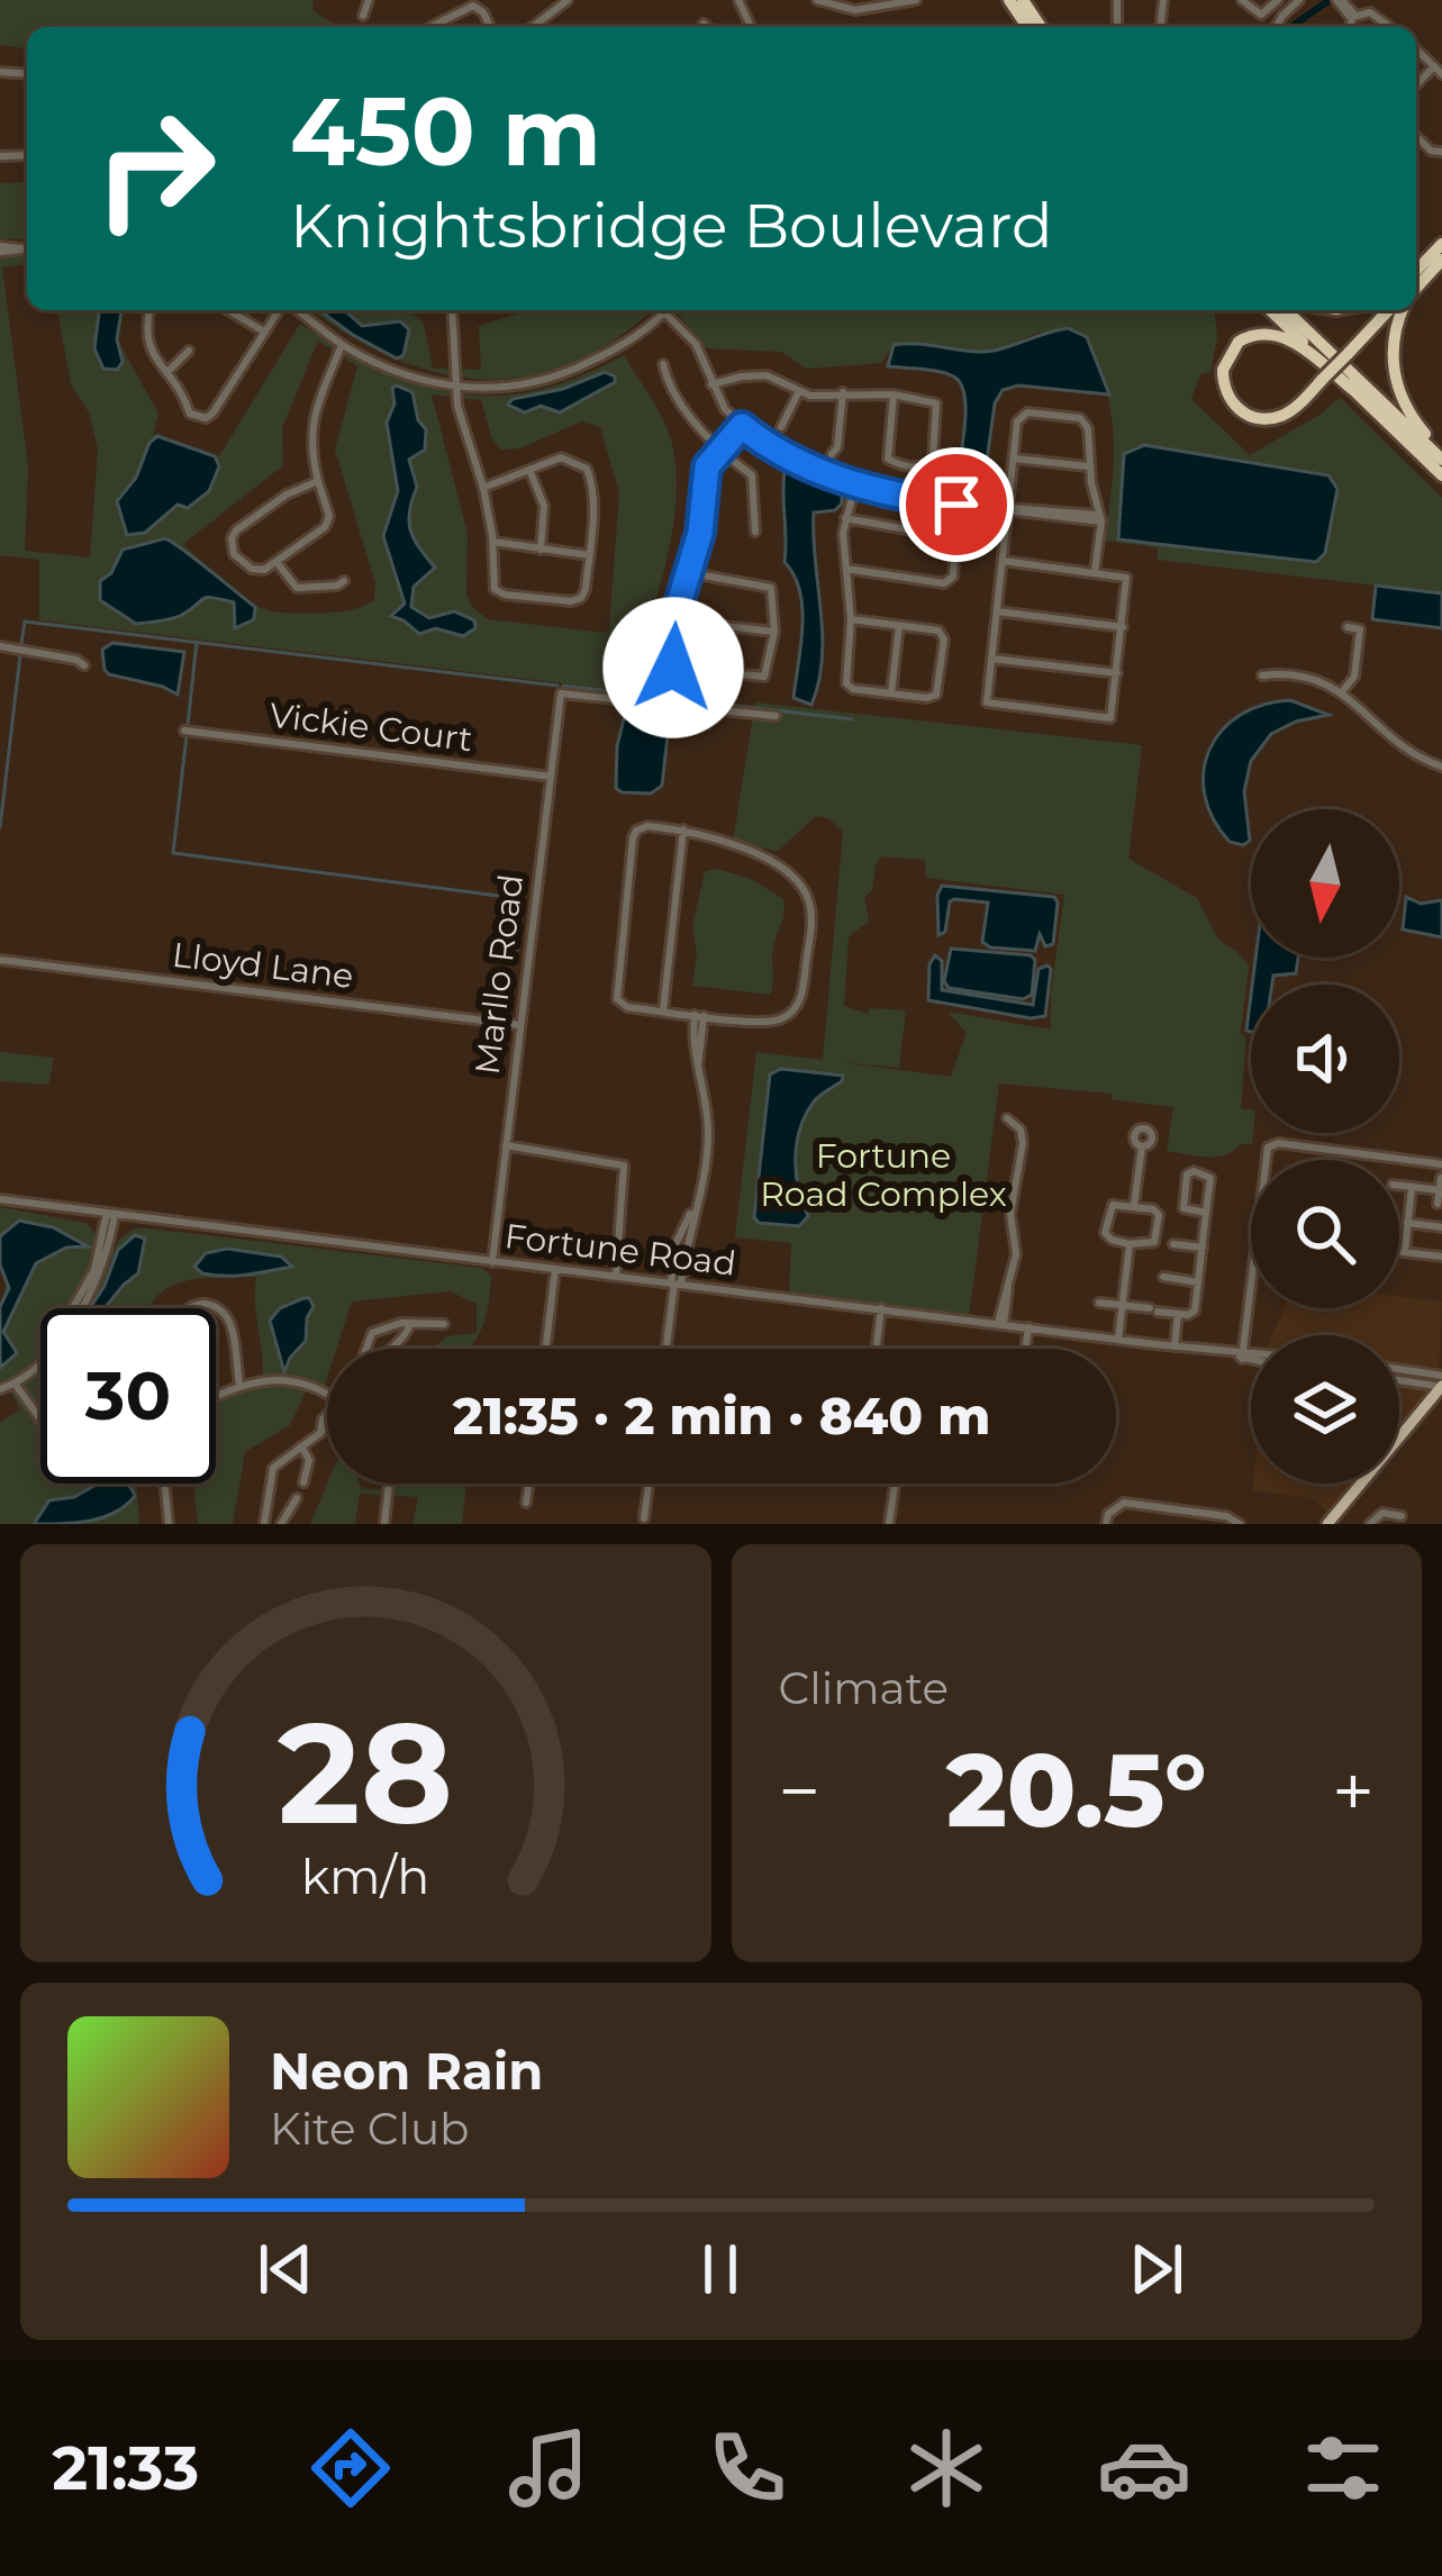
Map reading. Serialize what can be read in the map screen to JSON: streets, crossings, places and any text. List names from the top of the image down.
{
  "streets": {
    "street": [
      "Vickie Court",
      "Lloyd Lane",
      "Marllo Road",
      "Fortune Road"
    ]
  },
  "crossings": [
    ["Vickie Court", "Marllo Road"],
    ["Lloyd Lane", "Marllo Road"],
    ["Marllo Road", "Fortune Road"]
  ],
  "parks": ["Fortune Road Complex"],
  "north": "bottom",
  "page": {
    "turn": ["450 m", "Knightsbridge Boulevard"],
    "limit": "30",
    "trip": "21:35 · 2 min · 840 m",
    "tile": "Climate",
    "heat": ["−", "20.5°", "+"],
    "song": ["Neon Rain", "Kite Club"],
    "tabs": "21:33",
    "gauge": ["28", "km/h"]
  }
}
